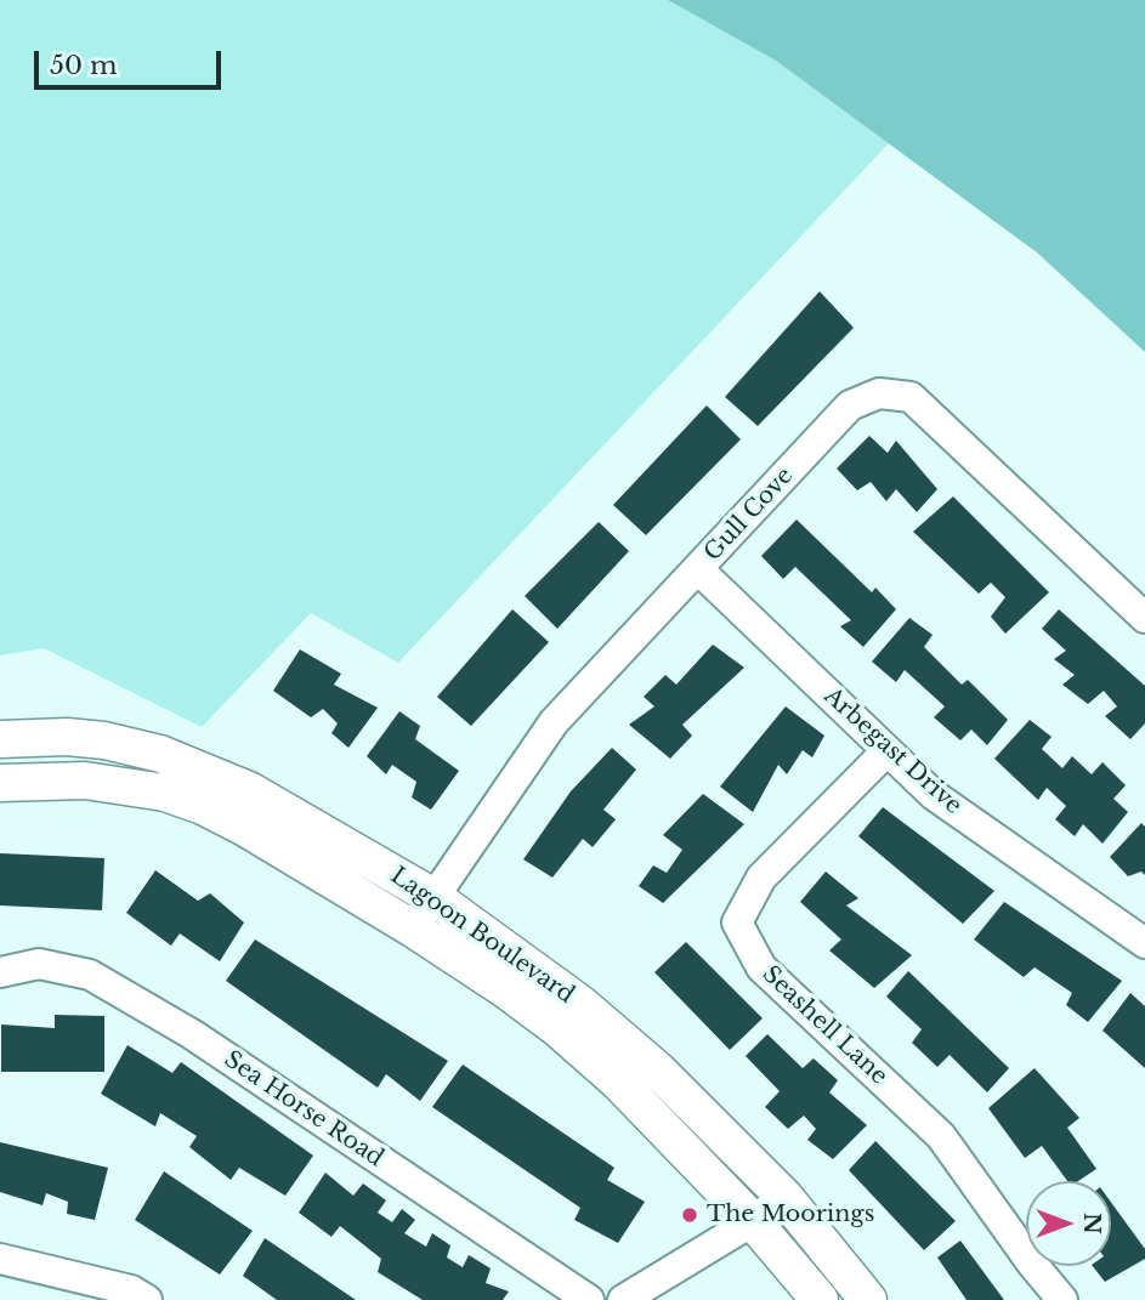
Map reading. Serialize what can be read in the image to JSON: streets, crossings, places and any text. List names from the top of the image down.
{
  "streets": {
    "street": [
      "Gull Cove",
      "Arbegast Drive",
      "Lagoon Boulevard",
      "Seashell Lane",
      "Sea Horse Road"
    ]
  },
  "crossings": [
    ["Gull Cove", "Arbegast Drive"],
    ["Gull Cove", "Lagoon Boulevard"],
    ["Arbegast Drive", "Seashell Lane"]
  ],
  "places": ["The Moorings"],
  "scale_bar": "50 m",
  "north": "right"
}
